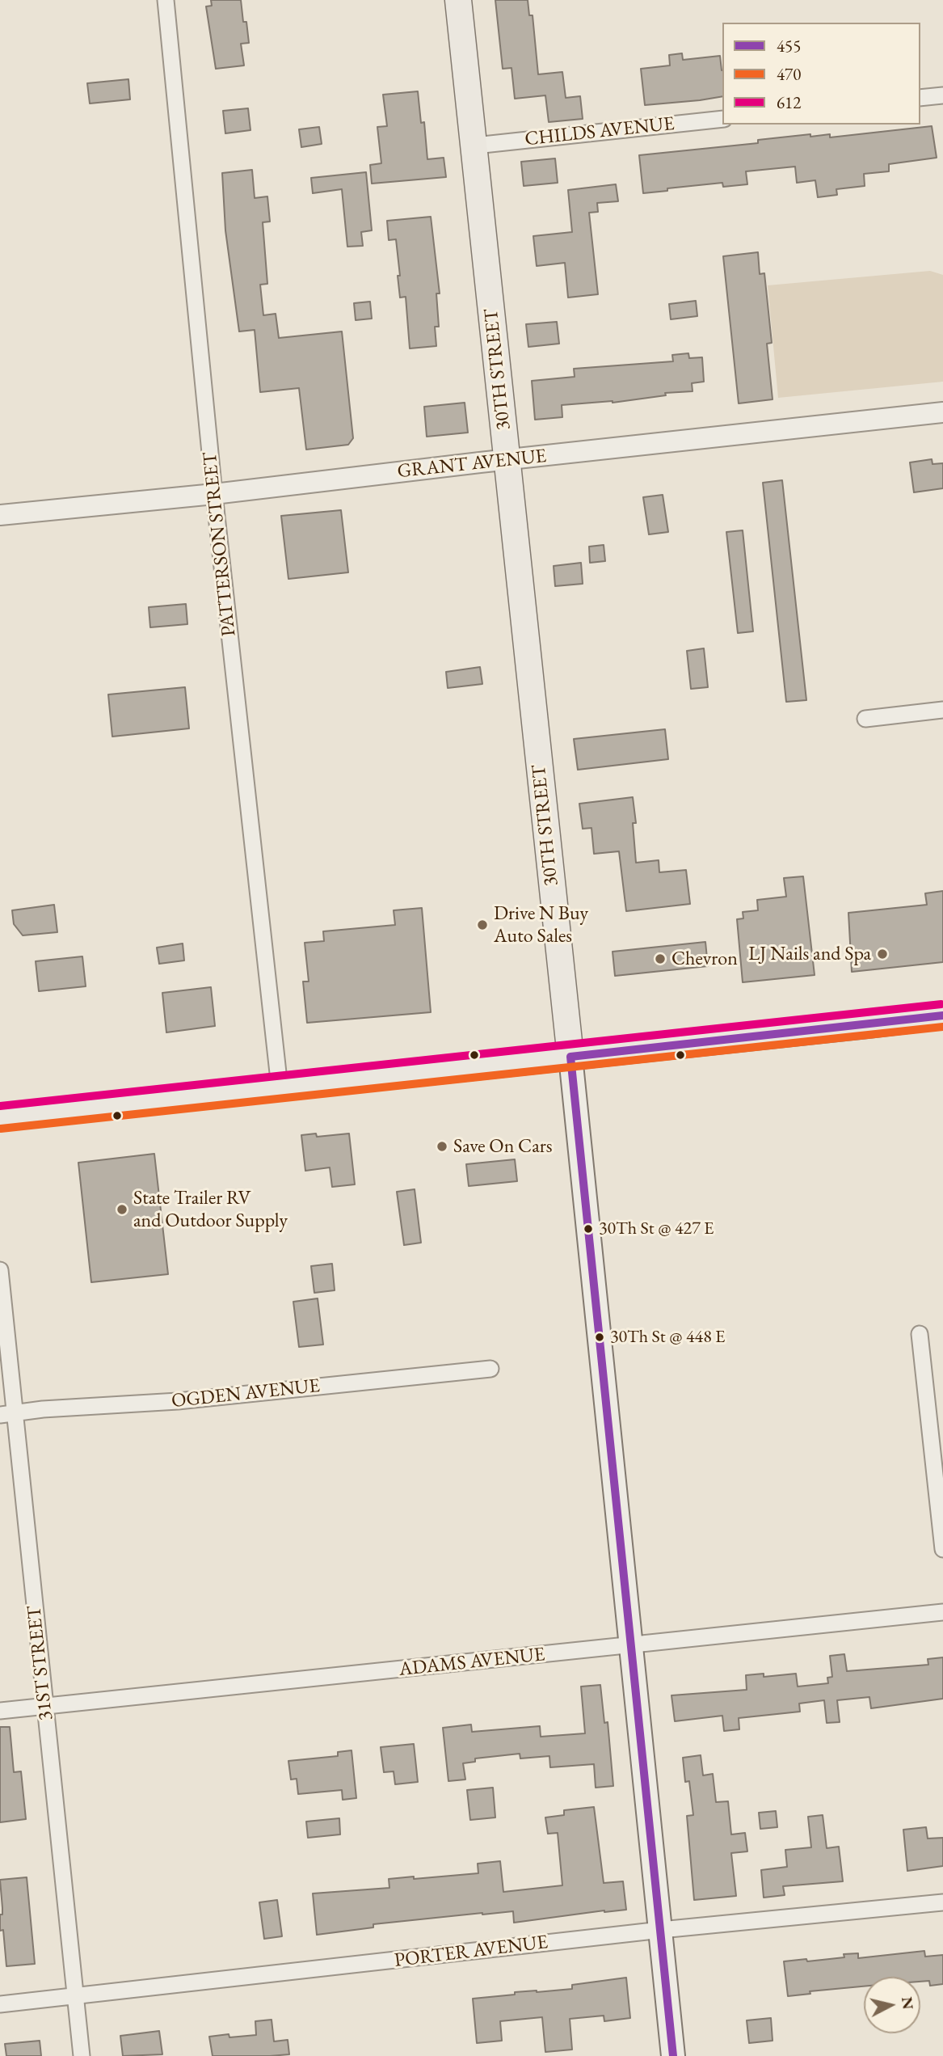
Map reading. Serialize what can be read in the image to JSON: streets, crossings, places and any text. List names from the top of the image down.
{
  "streets": {
    "main road": ["30TH STREET"],
    "street": [
      "CHILDS AVENUE",
      "GRANT AVENUE",
      "PATTERSON STREET",
      "OGDEN AVENUE",
      "ADAMS AVENUE",
      "31ST STREET",
      "PORTER AVENUE"
    ]
  },
  "crossings": [
    ["CHILDS AVENUE", "30TH STREET"],
    ["30TH STREET", "GRANT AVENUE"],
    ["30TH STREET", "ADAMS AVENUE"],
    ["30TH STREET", "PORTER AVENUE"],
    ["GRANT AVENUE", "PATTERSON STREET"],
    ["OGDEN AVENUE", "31ST STREET"],
    ["ADAMS AVENUE", "31ST STREET"],
    ["31ST STREET", "PORTER AVENUE"]
  ],
  "places": [
    "Drive N Buy Auto Sales",
    "LJ Nails and Spa",
    "Chevron",
    "Save On Cars",
    "State Trailer RV and Outdoor Supply",
    "30Th St @ 427 E",
    "30Th St @ 448 E"
  ],
  "lines": ["transit line 612", "transit line 455", "transit line 470"],
  "legend": ["455", "470", "612"],
  "north": "right"
}
